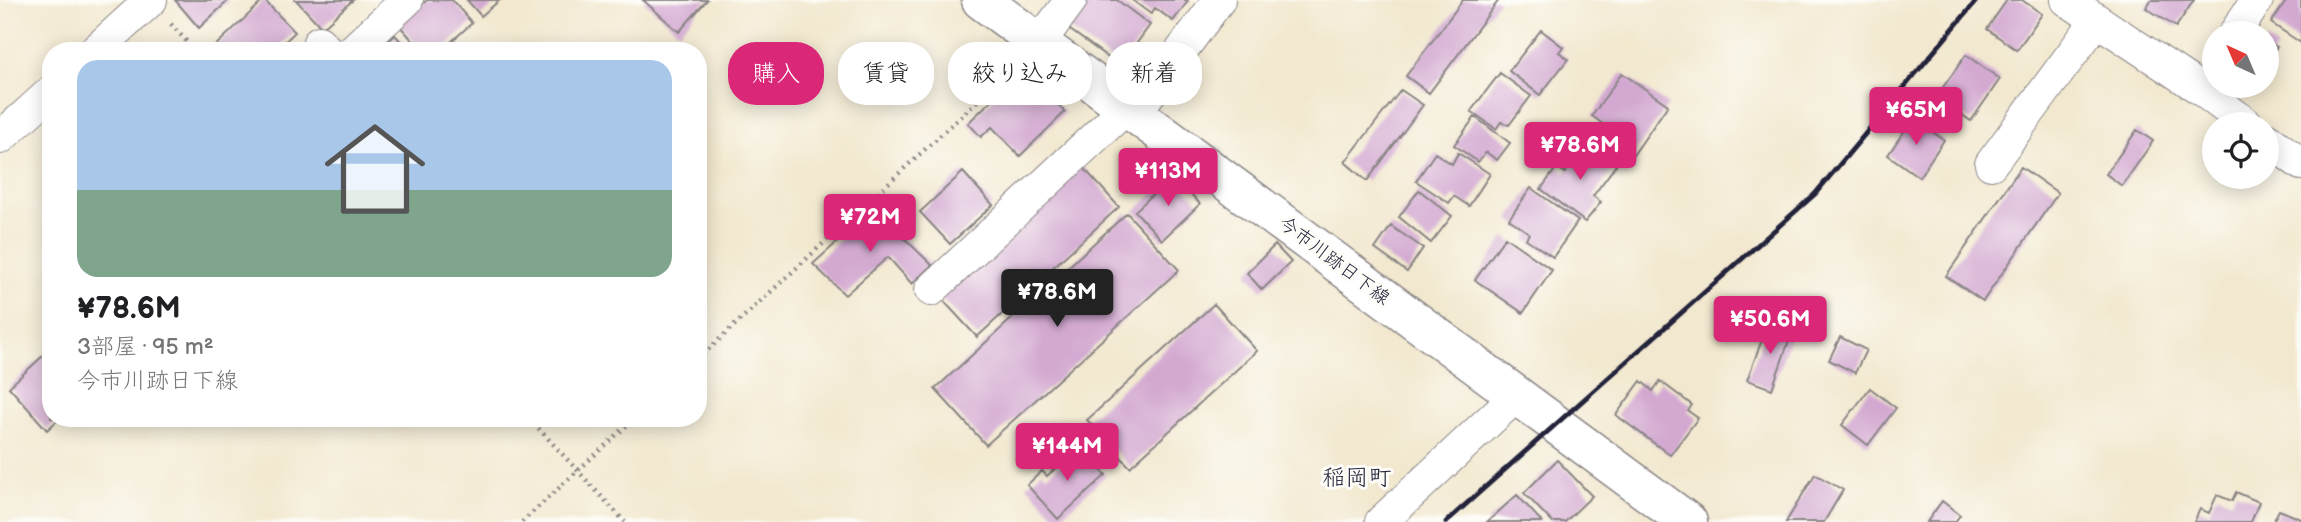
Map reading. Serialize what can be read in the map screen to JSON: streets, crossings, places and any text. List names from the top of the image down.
{
  "streets": {
    "street": ["今市川跡日下線"]
  },
  "districts": ["稲岡町"],
  "north": "top left",
  "page": {
    "chip": [
      "購入",
      "賃貸",
      "絞り込み",
      "新着"
    ],
    "list": [
      {
        "name": "¥78.6M",
        "note": "3部屋 · 95 m² · 今市川跡日下線"
      }
    ],
    "price": [
      "¥65M",
      "¥78.6M",
      "¥113M",
      "¥72M",
      "¥78.6M",
      "¥50.6M",
      "¥144M"
    ]
  }
}
